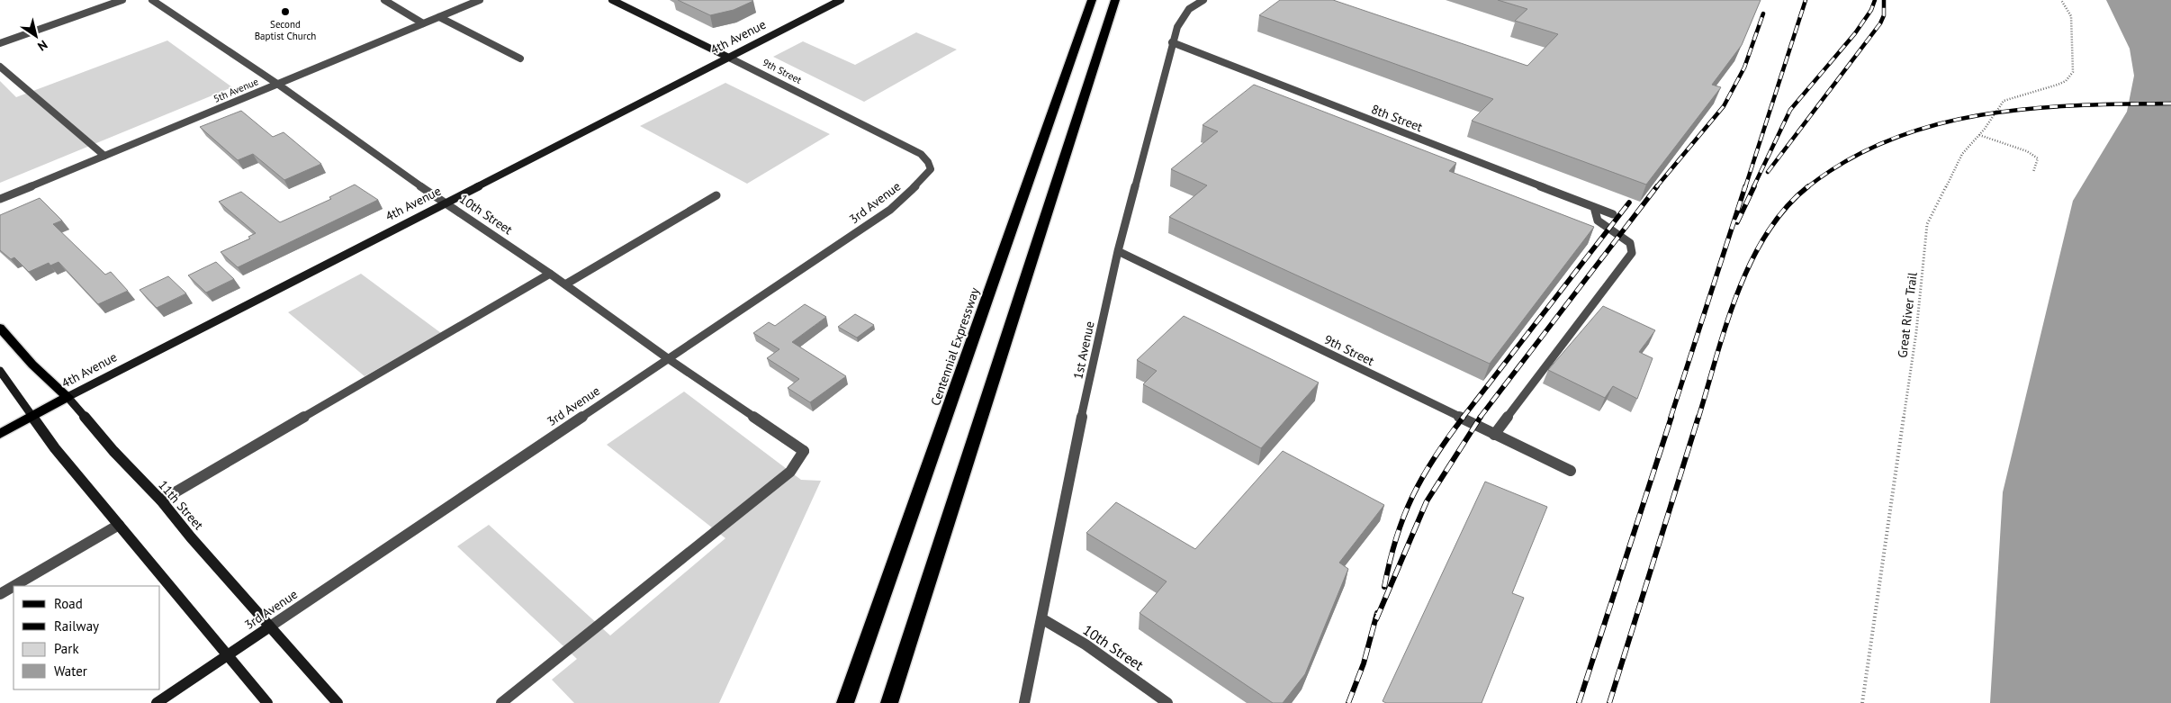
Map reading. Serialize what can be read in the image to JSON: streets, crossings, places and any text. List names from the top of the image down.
{
  "streets": {
    "highway": ["Centennial Expressway"],
    "main road": ["4th Avenue", "11th Street"],
    "street": [
      "9th Street",
      "5th Avenue",
      "8th Street",
      "3rd Avenue",
      "10th Street",
      "1st Avenue"
    ],
    "path": ["Great River Trail"]
  },
  "crossings": [
    ["4th Avenue", "9th Street"],
    ["4th Avenue", "10th Street"],
    ["4th Avenue", "11th Street"],
    ["9th Street", "3rd Avenue"],
    ["9th Street", "1st Avenue"],
    ["5th Avenue", "10th Street"],
    ["8th Street", "1st Avenue"],
    ["3rd Avenue", "10th Street"],
    ["3rd Avenue", "11th Street"],
    ["10th Street", "1st Avenue"]
  ],
  "places": ["Second Baptist Church"],
  "legend": [
    "Road",
    "Railway",
    "Park",
    "Water"
  ],
  "north": "bottom right"
}
